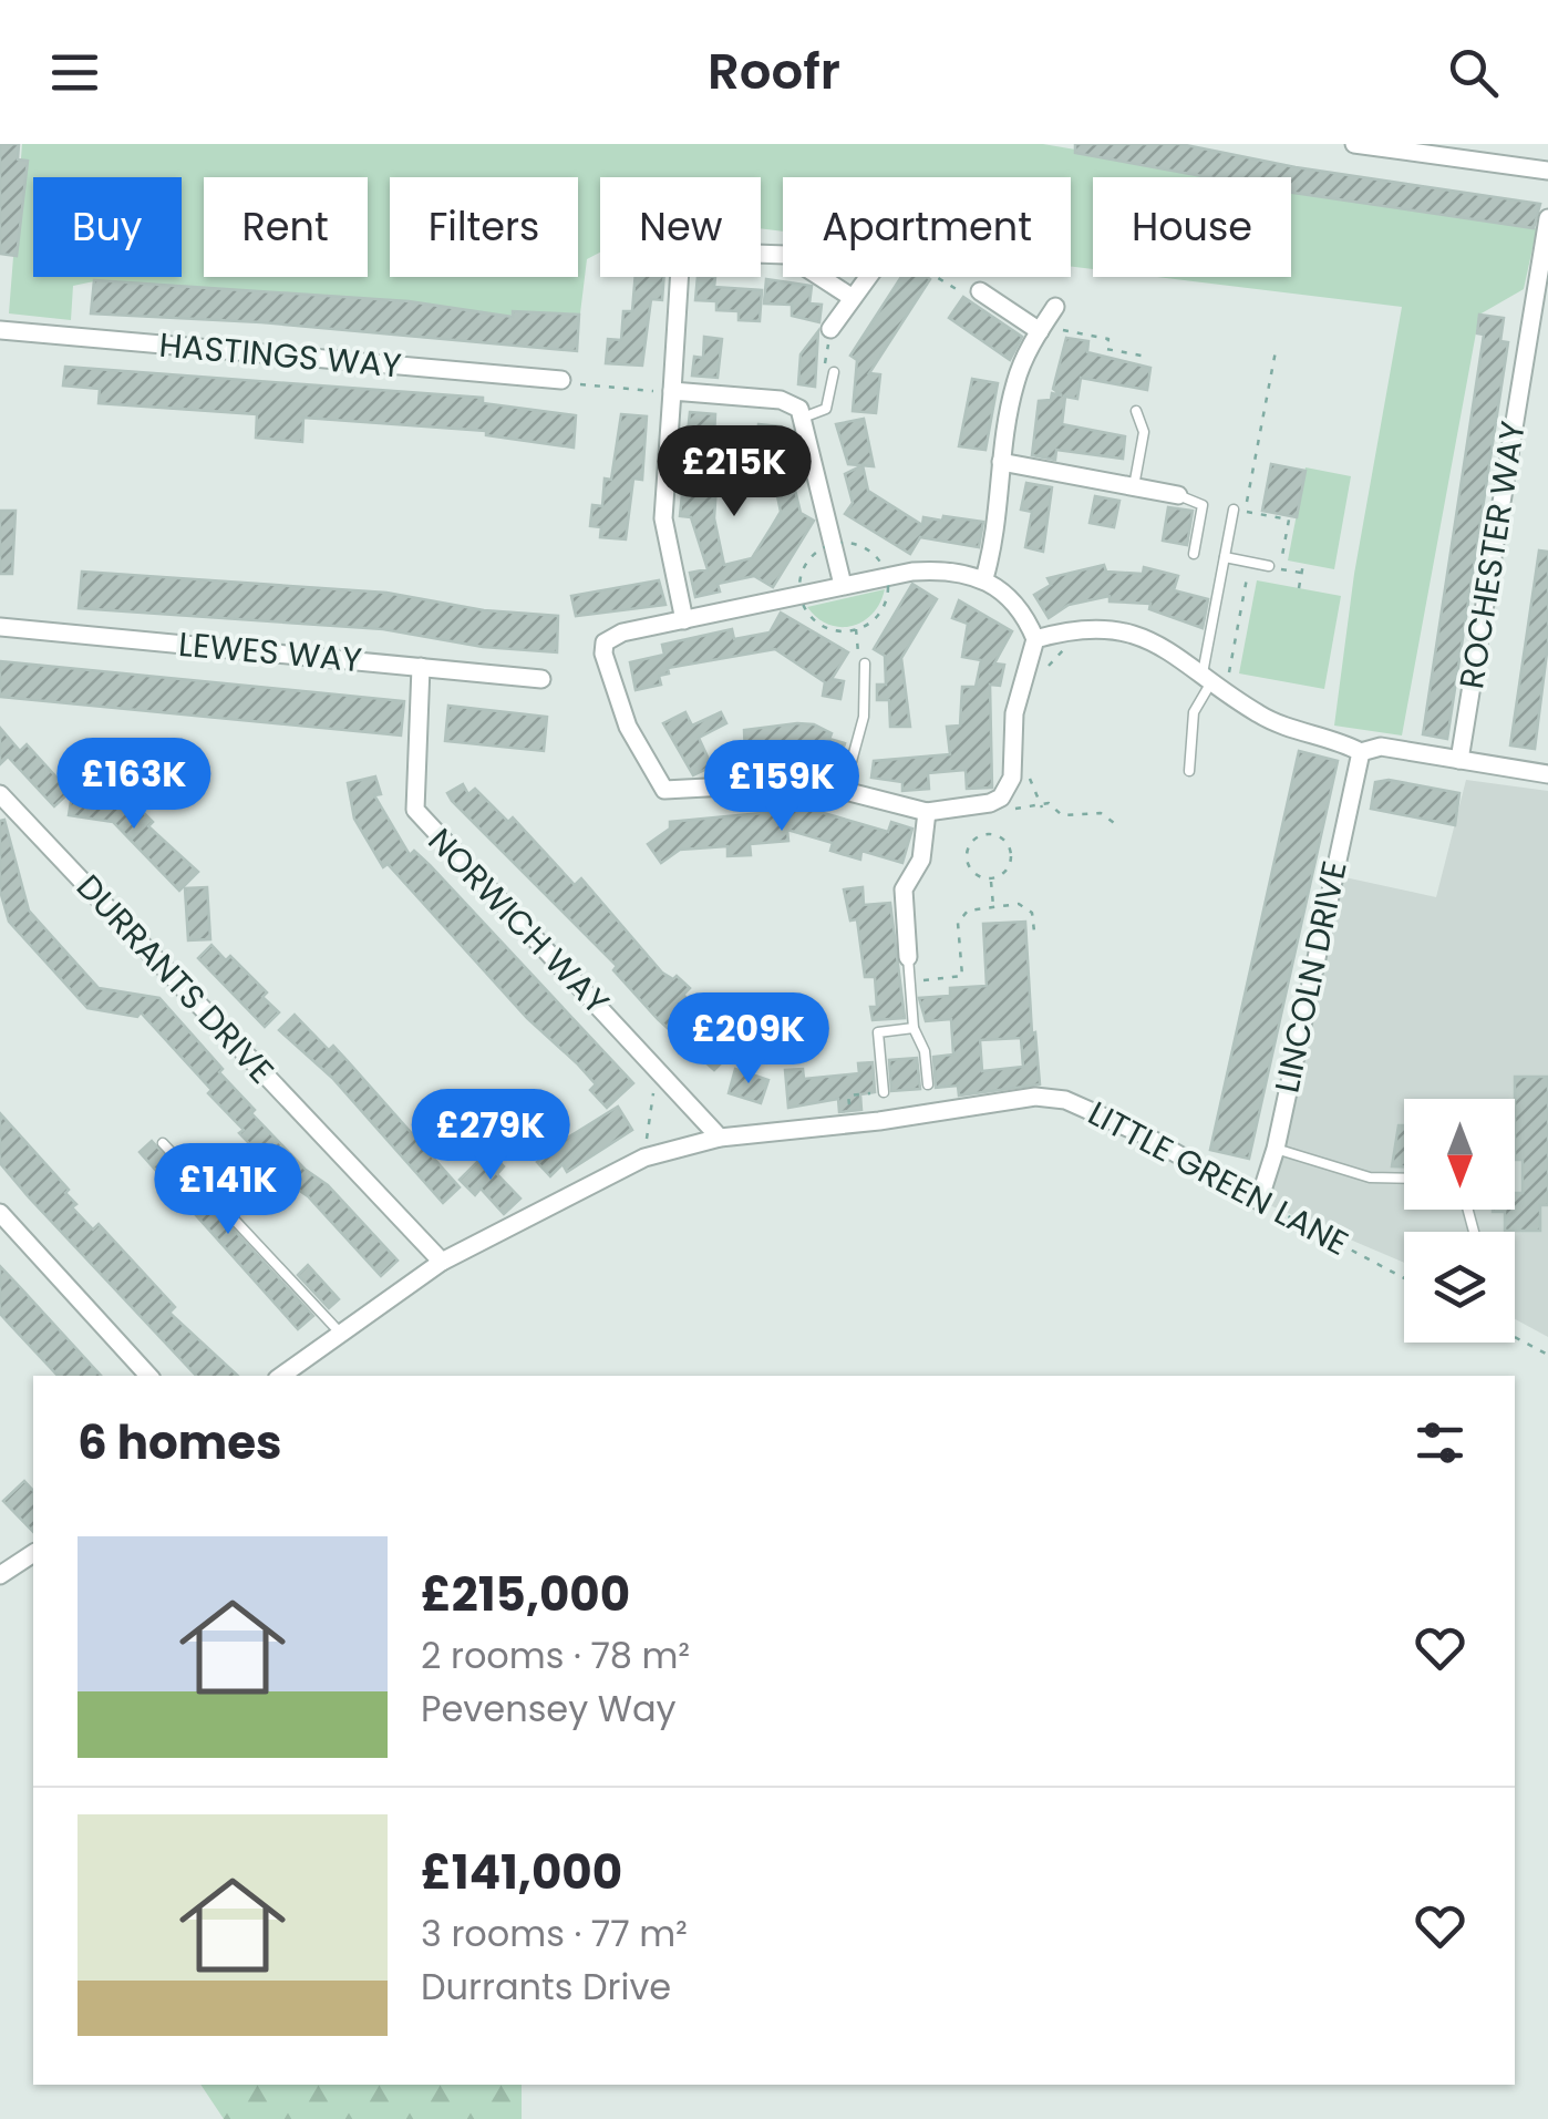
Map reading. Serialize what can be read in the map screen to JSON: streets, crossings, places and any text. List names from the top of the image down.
{
  "streets": {
    "street": [
      "HASTINGS WAY",
      "ROCHESTER WAY",
      "LEWES WAY",
      "NORWICH WAY",
      "LINCOLN DRIVE",
      "DURRANTS DRIVE",
      "LITTLE GREEN LANE"
    ]
  },
  "crossings": [
    ["LEWES WAY", "NORWICH WAY"],
    ["NORWICH WAY", "LITTLE GREEN LANE"],
    ["LINCOLN DRIVE", "LITTLE GREEN LANE"],
    ["DURRANTS DRIVE", "LITTLE GREEN LANE"]
  ],
  "north": "bottom",
  "page": {
    "header": "Roofr",
    "chip": [
      "Buy",
      "Rent",
      "Filters",
      "New",
      "Apartment",
      "House"
    ],
    "price": [
      "£215K",
      "£163K",
      "£159K",
      "£209K",
      "£279K",
      "£141K"
    ],
    "heading": "6 homes",
    "list": [
      {
        "name": "£215,000",
        "note": "2 rooms · 78 m² · Pevensey Way"
      },
      {
        "name": "£141,000",
        "note": "3 rooms · 77 m² · Durrants Drive"
      }
    ]
  }
}
